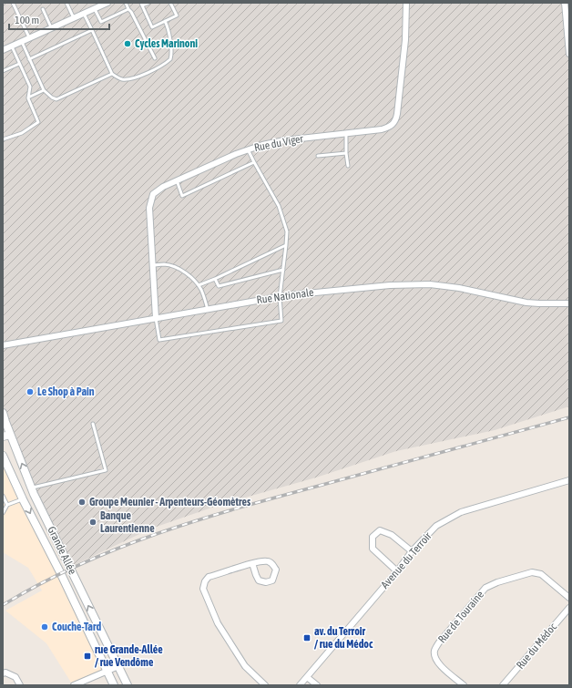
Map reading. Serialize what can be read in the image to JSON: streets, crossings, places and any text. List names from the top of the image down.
{
  "streets": {
    "street": [
      "Rue du Viger",
      "Rue Nationale",
      "Grande Allée",
      "Avenue du Terroir",
      "Rue de Touraine",
      "Rue du Médoc"
    ]
  },
  "crossings": [
    ["Rue du Viger", "Rue Nationale"]
  ],
  "places": {
    "other": [
      "Cycles Marinoni",
      "Le Shop à Pain",
      "Groupe Meunier - Arpenteurs-Géomètres",
      "Banque Laurentienne",
      "Couche-Tard"
    ],
    "transit": ["av. du Terroir / rue du Médoc", "rue Grande-Allée / rue Vendôme"]
  },
  "scale_bar": "100 m"
}
